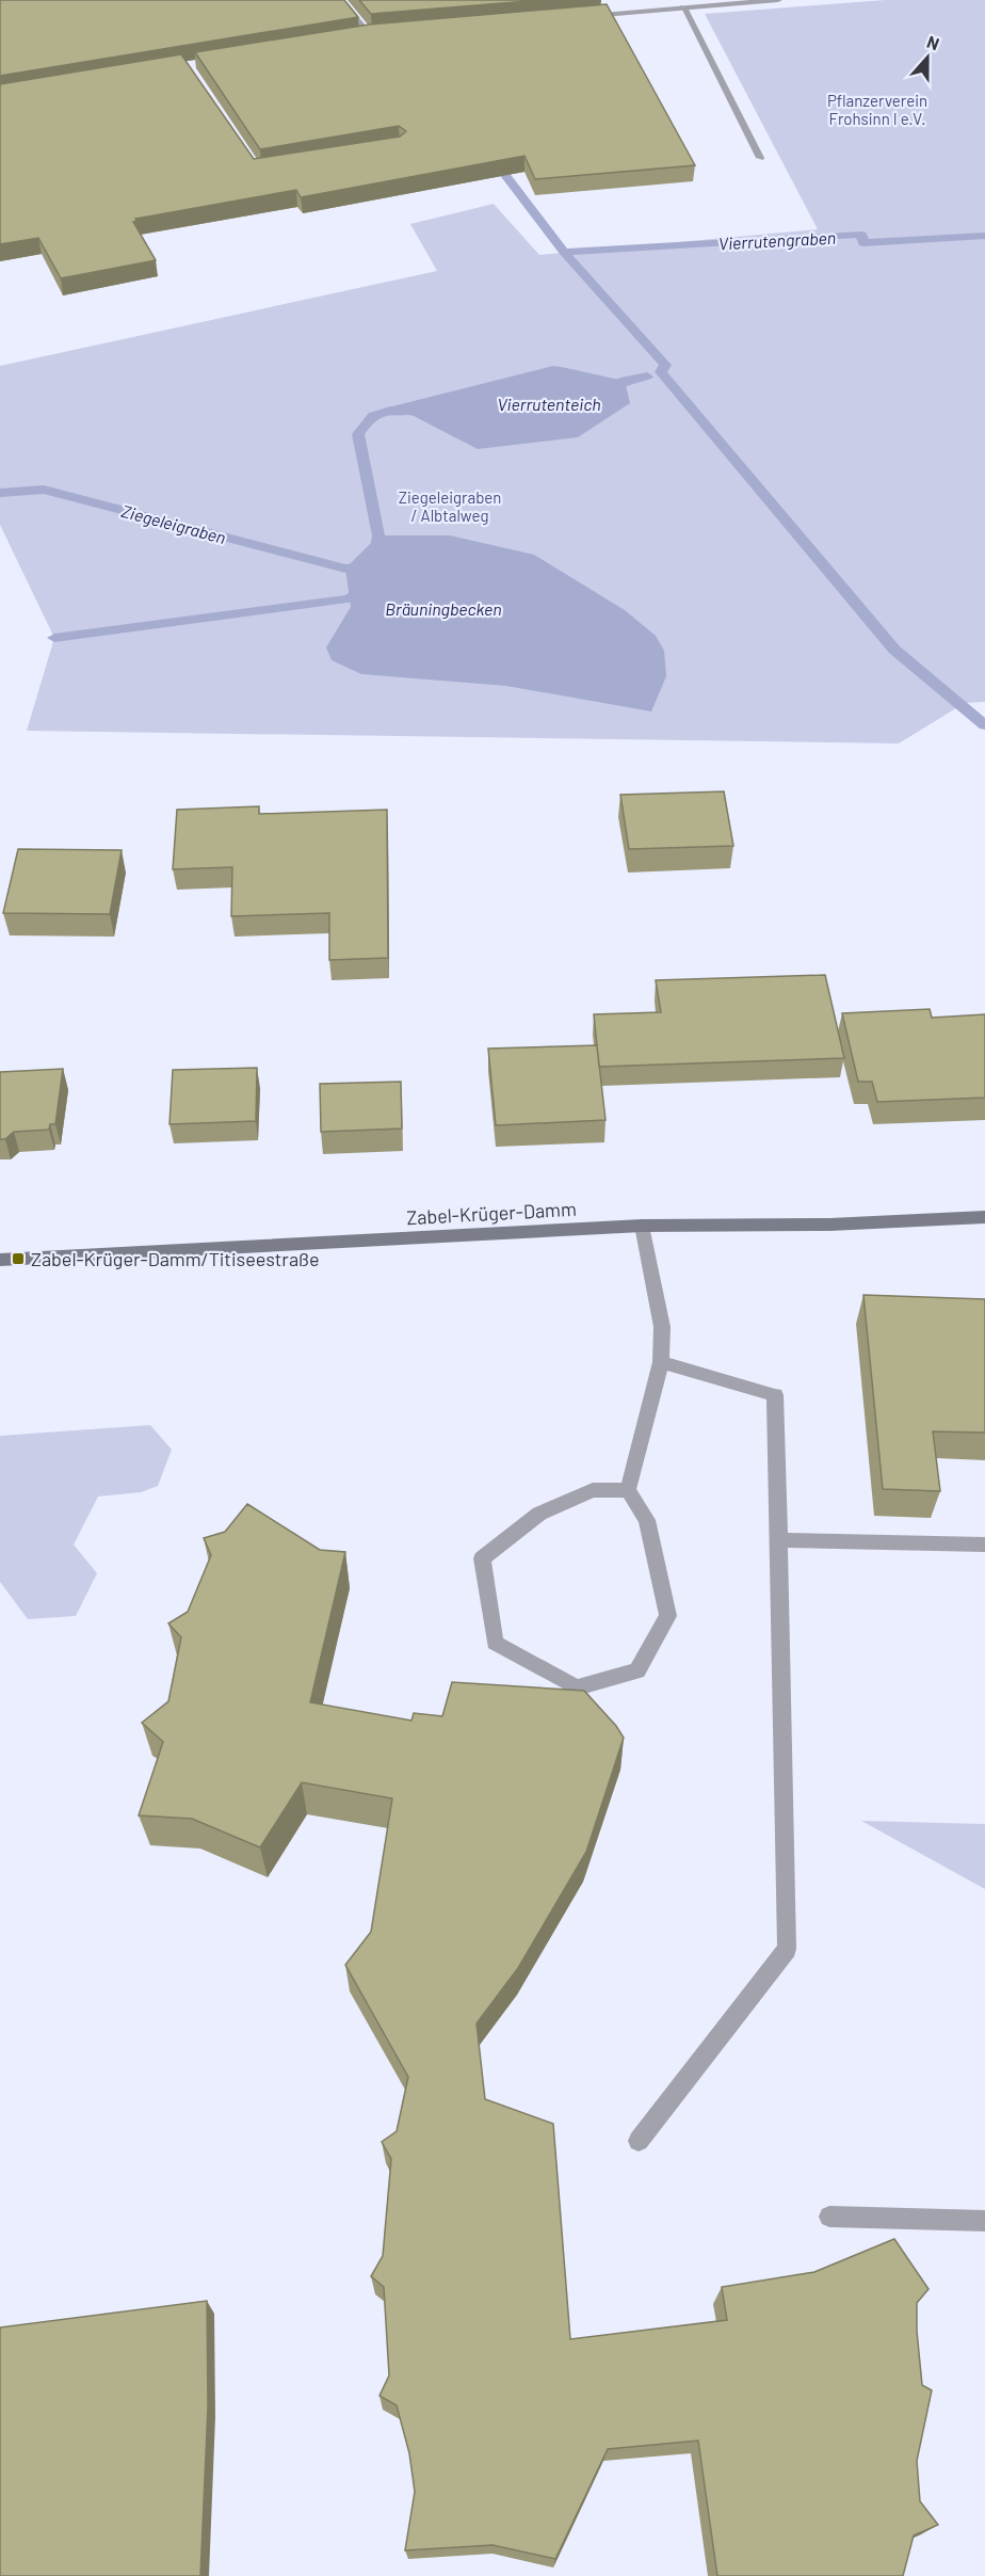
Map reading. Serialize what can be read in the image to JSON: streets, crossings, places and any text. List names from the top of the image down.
{
  "streets": {
    "street": ["Zabel-Krüger-Damm"]
  },
  "water": [
    "Vierrutengraben",
    "Vierrutenteich",
    "Ziegeleigraben",
    "Bräuningbecken"
  ],
  "parks": ["Pflanzerverein Frohsinn I e.V.", "Ziegeleigraben / Albtalweg"],
  "places": {
    "transit": ["Zabel-Krüger-Damm/Titiseestraße"]
  },
  "north": "top"
}
